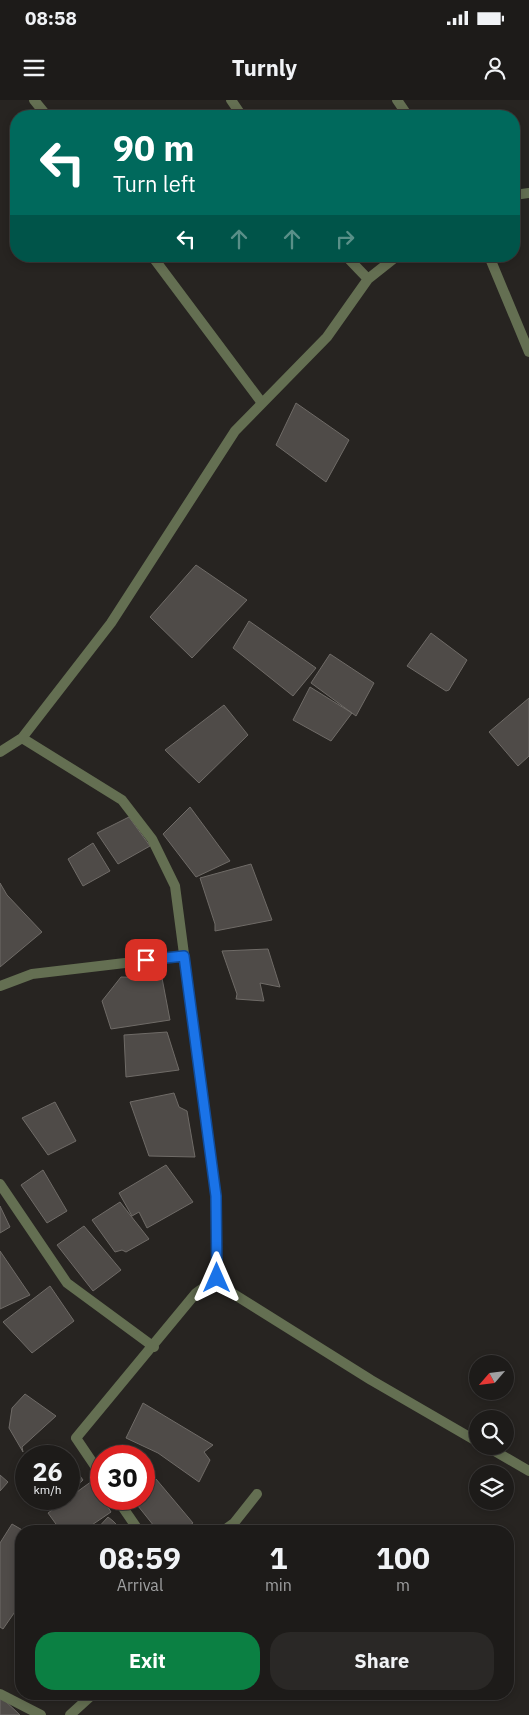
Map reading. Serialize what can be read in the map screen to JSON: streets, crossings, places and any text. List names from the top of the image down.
{
  "north": "bottom left",
  "page": {
    "status": "08:58",
    "header": "Turnly",
    "turn": ["90 m", "Turn left"],
    "speed": "26 km/h",
    "limit": "30",
    "eta": [
      "08:59",
      "Arrival",
      "1",
      "min",
      "100",
      "m"
    ],
    "buttons": ["Exit", "Share"]
  }
}
